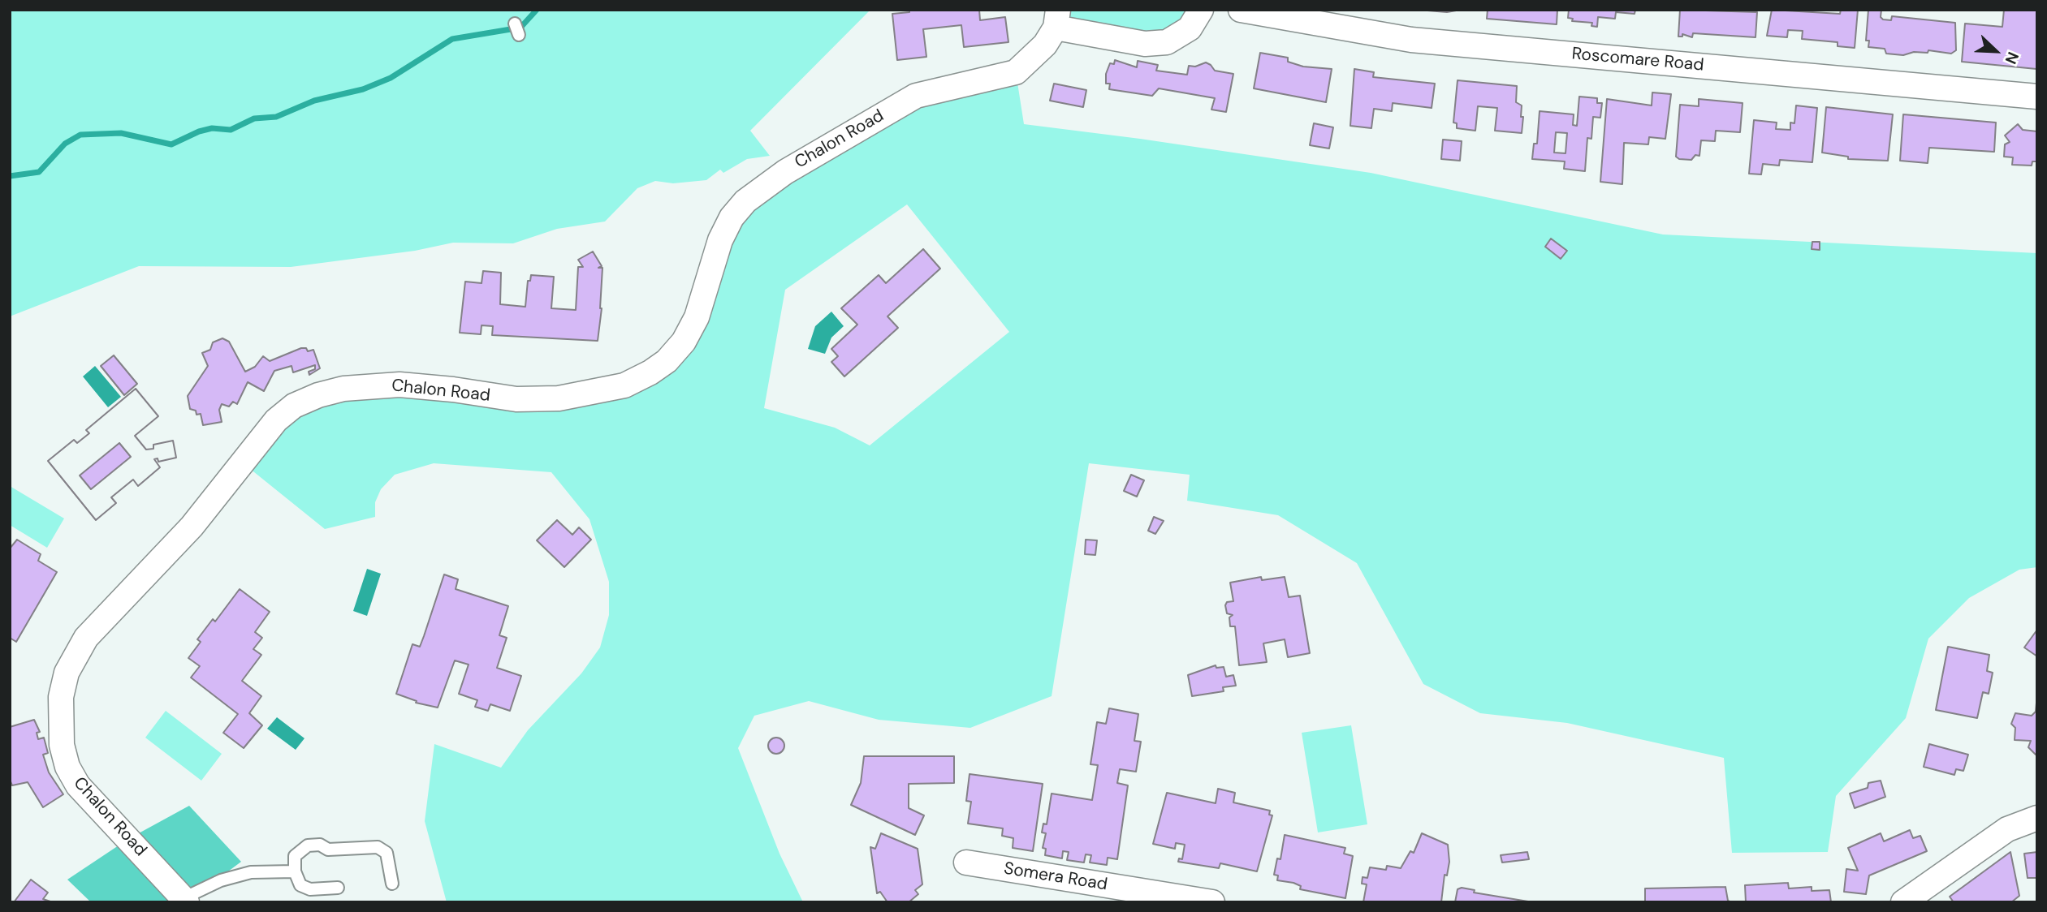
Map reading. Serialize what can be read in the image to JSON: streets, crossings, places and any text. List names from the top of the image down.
{
  "streets": {
    "street": ["Roscomare Road", "Chalon Road", "Somera Road"]
  },
  "north": "bottom right"
}
